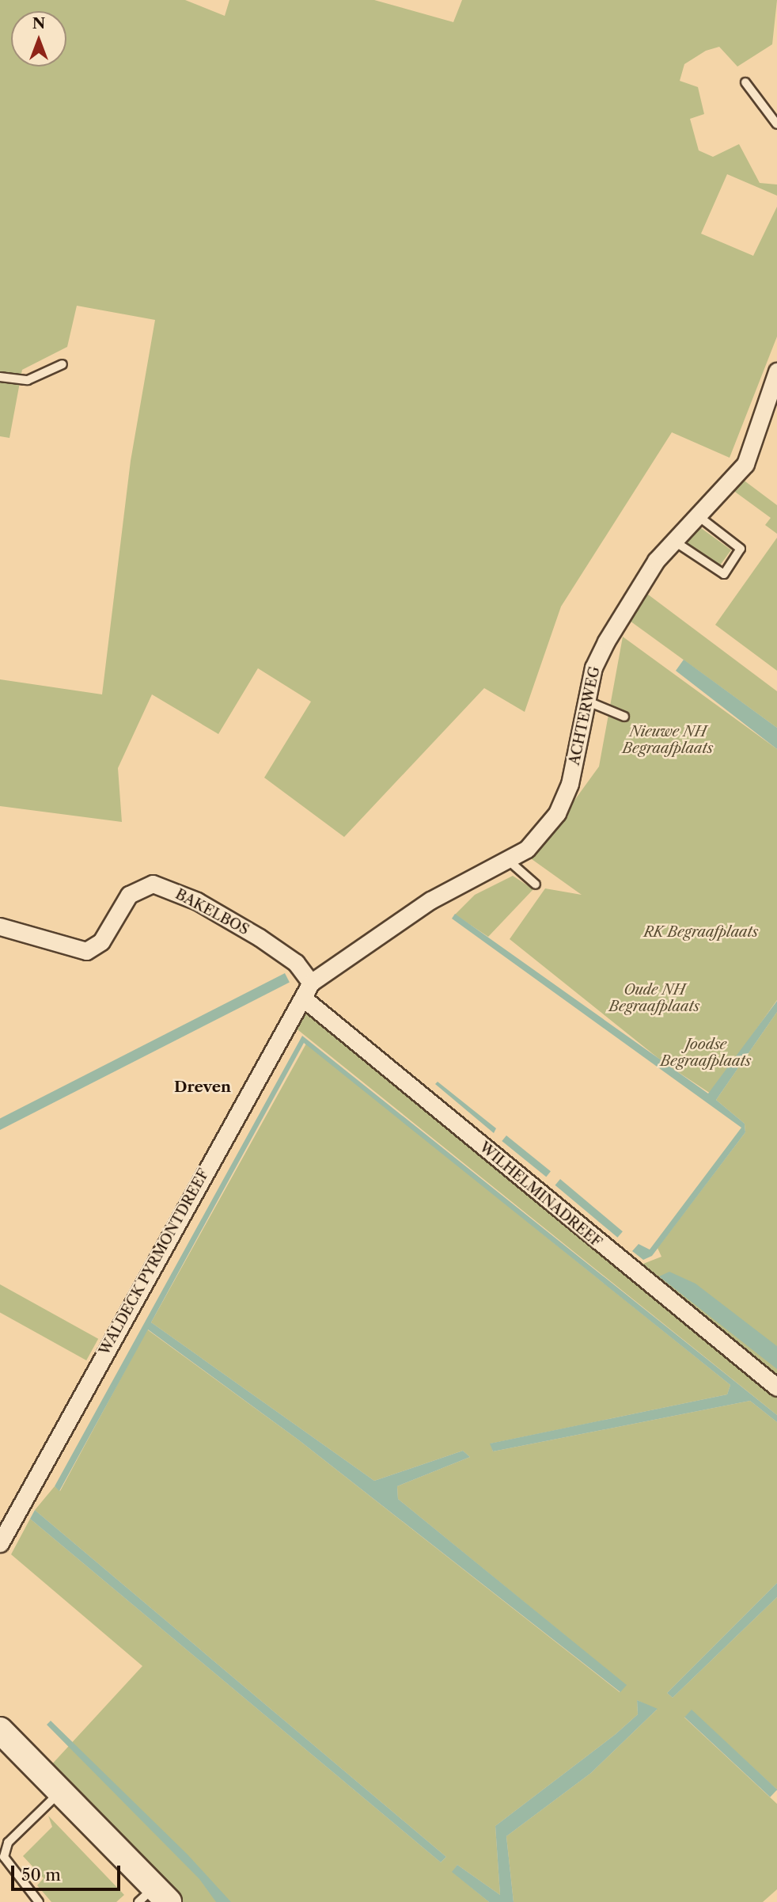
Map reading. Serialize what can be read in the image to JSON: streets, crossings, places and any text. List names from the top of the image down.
{
  "streets": {
    "street": [
      "ACHTERWEG",
      "BAKELBOS",
      "WILHELMINADREEF",
      "WALDECK PYRMONTDREEF"
    ]
  },
  "crossings": [
    ["ACHTERWEG", "BAKELBOS"],
    ["ACHTERWEG", "WALDECK PYRMONTDREEF"],
    ["BAKELBOS", "WALDECK PYRMONTDREEF"],
    ["WILHELMINADREEF", "WALDECK PYRMONTDREEF"]
  ],
  "districts": ["Dreven"],
  "parks": [
    "Nieuwe NH Begraafplaats",
    "RK Begraafplaats",
    "Oude NH Begraafplaats",
    "Joodse Begraafplaats"
  ],
  "scale_bar": "50 m",
  "north": "top"
}
